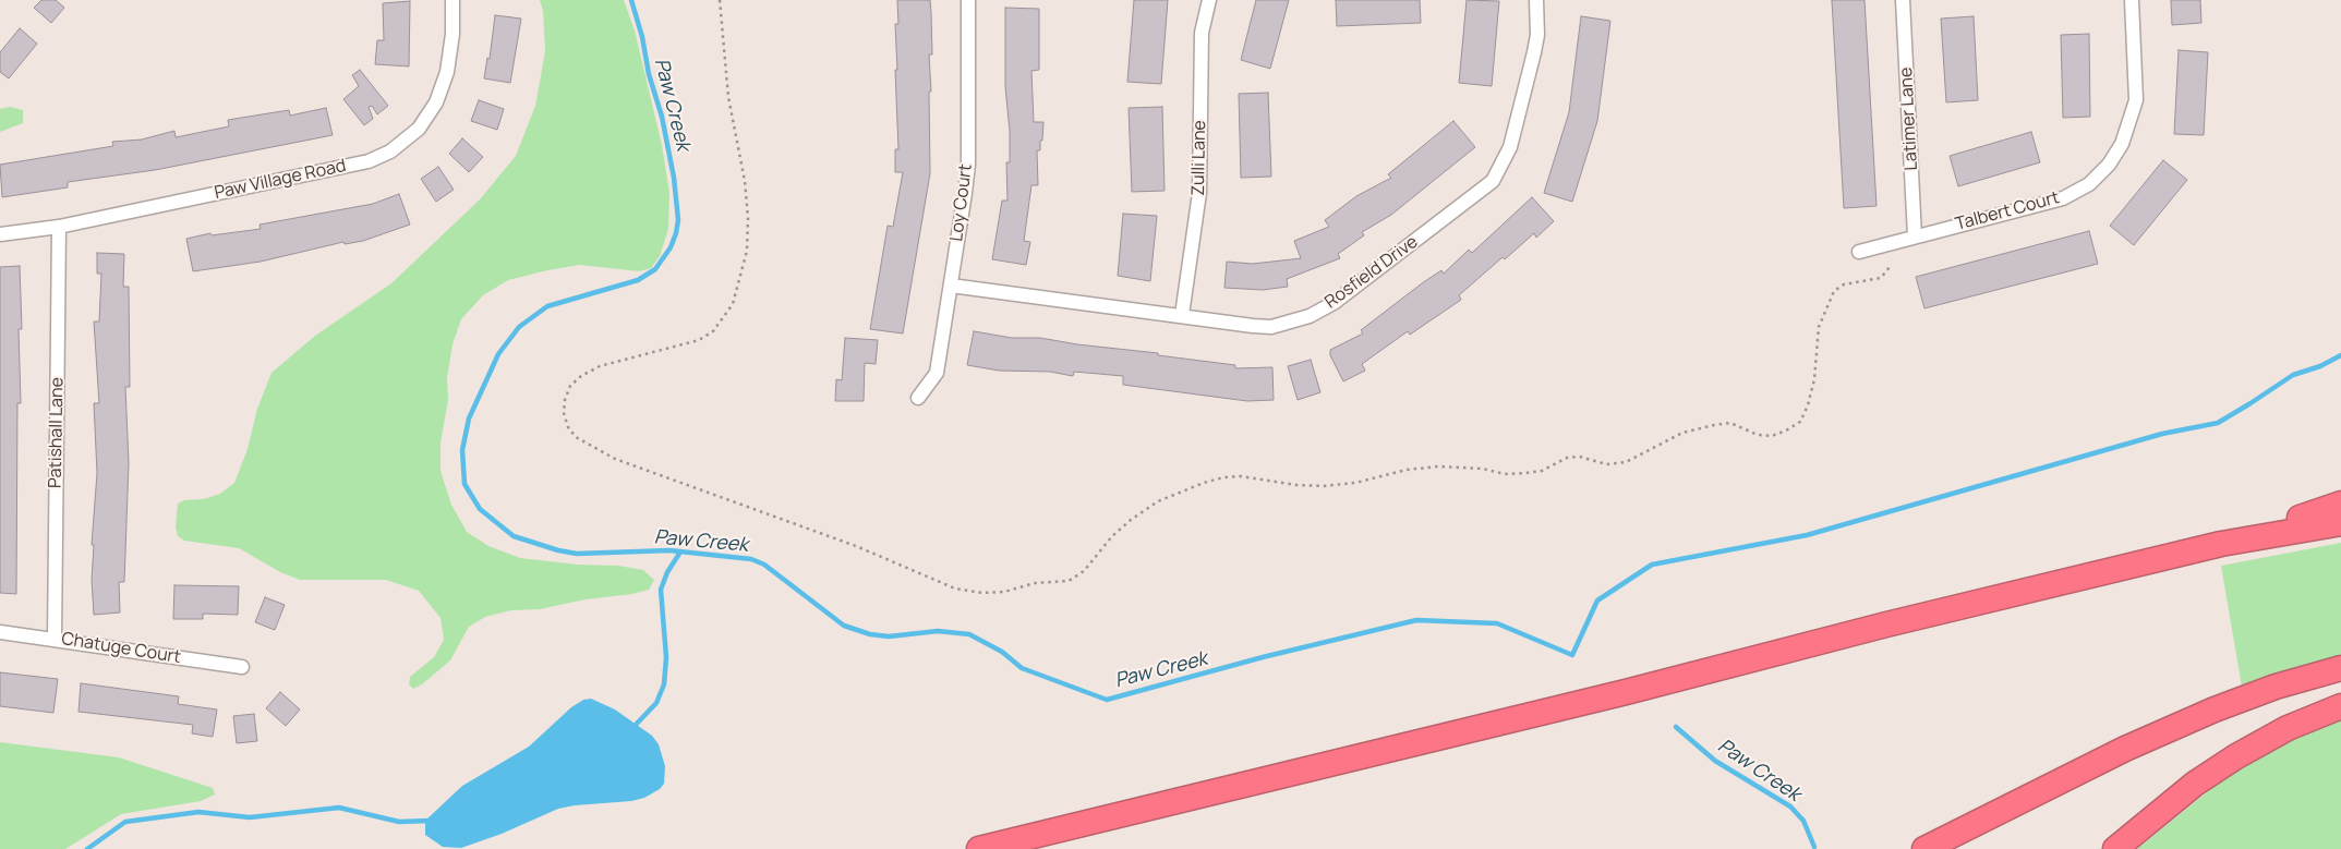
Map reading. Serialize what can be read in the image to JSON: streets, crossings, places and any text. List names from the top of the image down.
{
  "streets": {
    "street": [
      "Latimer Lane",
      "Zulli Lane",
      "Paw Village Road",
      "Loy Court",
      "Talbert Court",
      "Rosfield Drive",
      "Patishall Lane",
      "Chatuge Court"
    ]
  },
  "crossings": [
    ["Latimer Lane", "Talbert Court"],
    ["Zulli Lane", "Rosfield Drive"],
    ["Paw Village Road", "Patishall Lane"],
    ["Loy Court", "Rosfield Drive"],
    ["Patishall Lane", "Chatuge Court"]
  ],
  "water": ["Paw Creek"]
}
